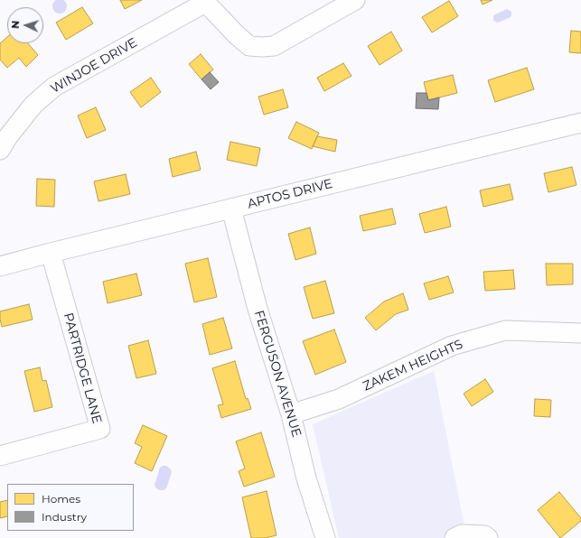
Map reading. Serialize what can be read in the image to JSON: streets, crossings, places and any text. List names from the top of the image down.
{
  "streets": {
    "street": [
      "WINJOE DRIVE",
      "APTOS DRIVE",
      "ZAKEM HEIGHTS",
      "PARTRIDGE LANE",
      "FERGUSON AVENUE"
    ]
  },
  "crossings": [
    ["APTOS DRIVE", "PARTRIDGE LANE"],
    ["APTOS DRIVE", "FERGUSON AVENUE"],
    ["ZAKEM HEIGHTS", "FERGUSON AVENUE"]
  ],
  "legend": ["Homes", "Industry"],
  "north": "left"
}
